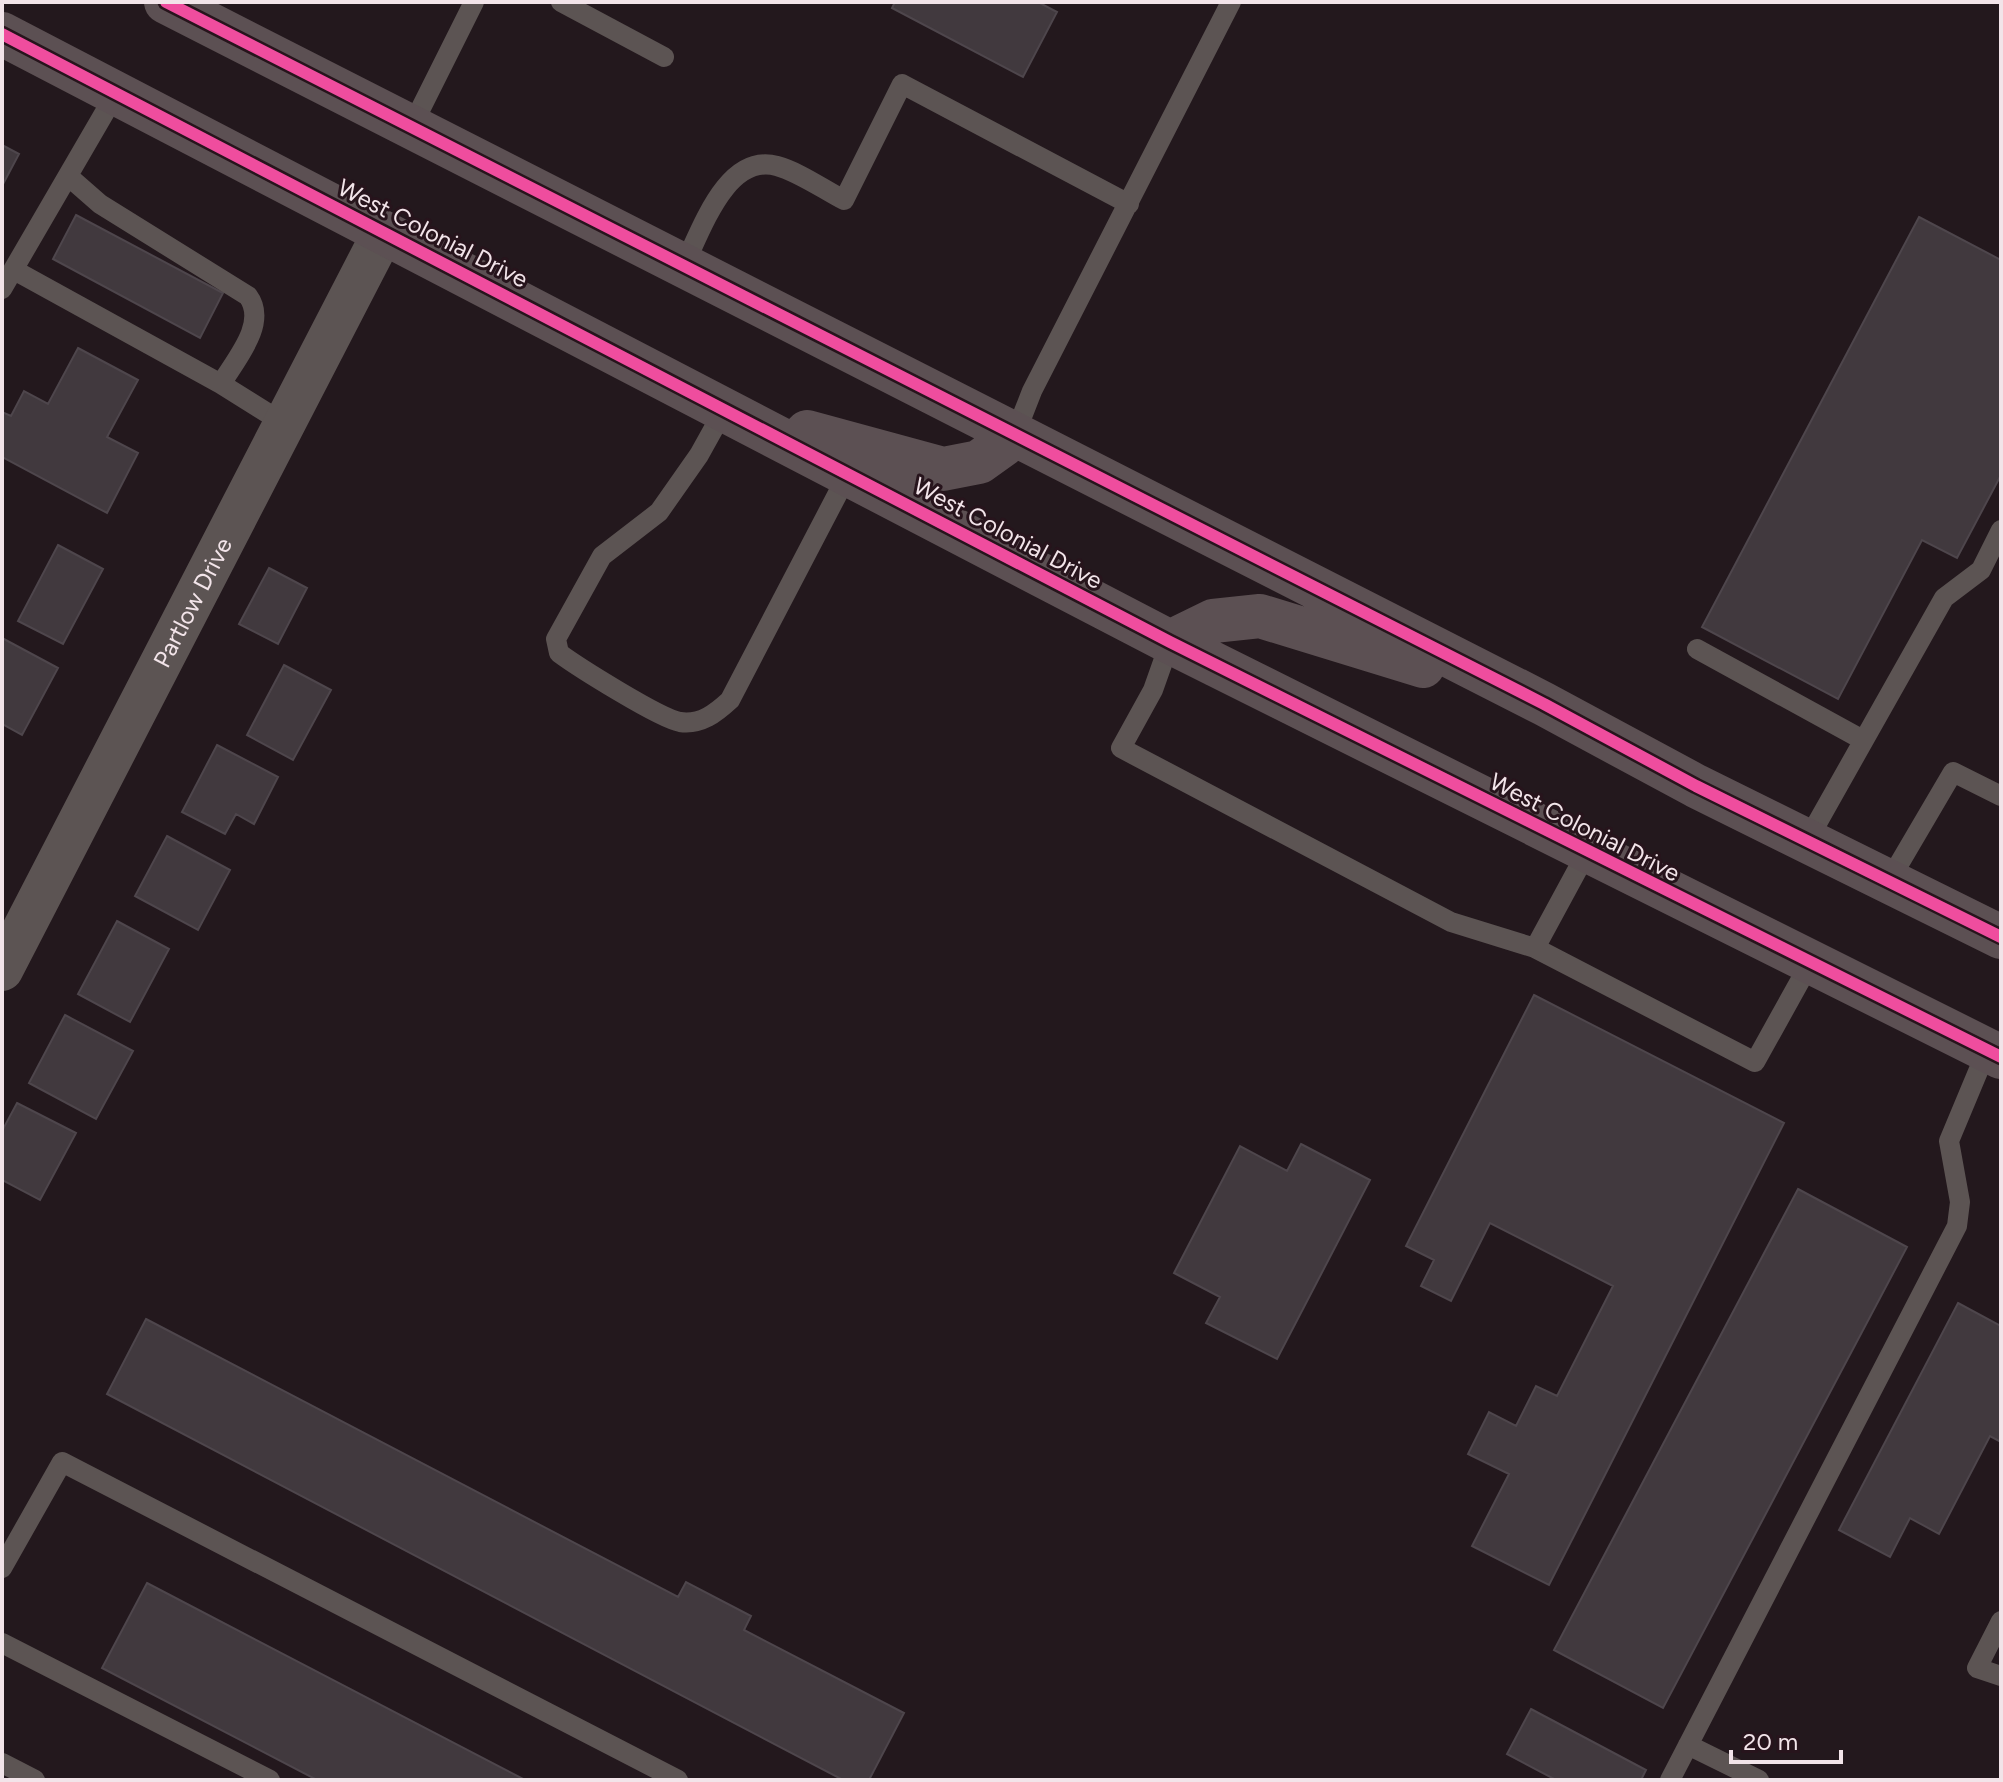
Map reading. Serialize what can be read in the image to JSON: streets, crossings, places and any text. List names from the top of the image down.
{
  "streets": {
    "highway": ["West Colonial Drive"],
    "street": ["Partlow Drive"]
  },
  "crossings": [
    ["West Colonial Drive", "Partlow Drive"]
  ],
  "scale_bar": "20 m"
}
